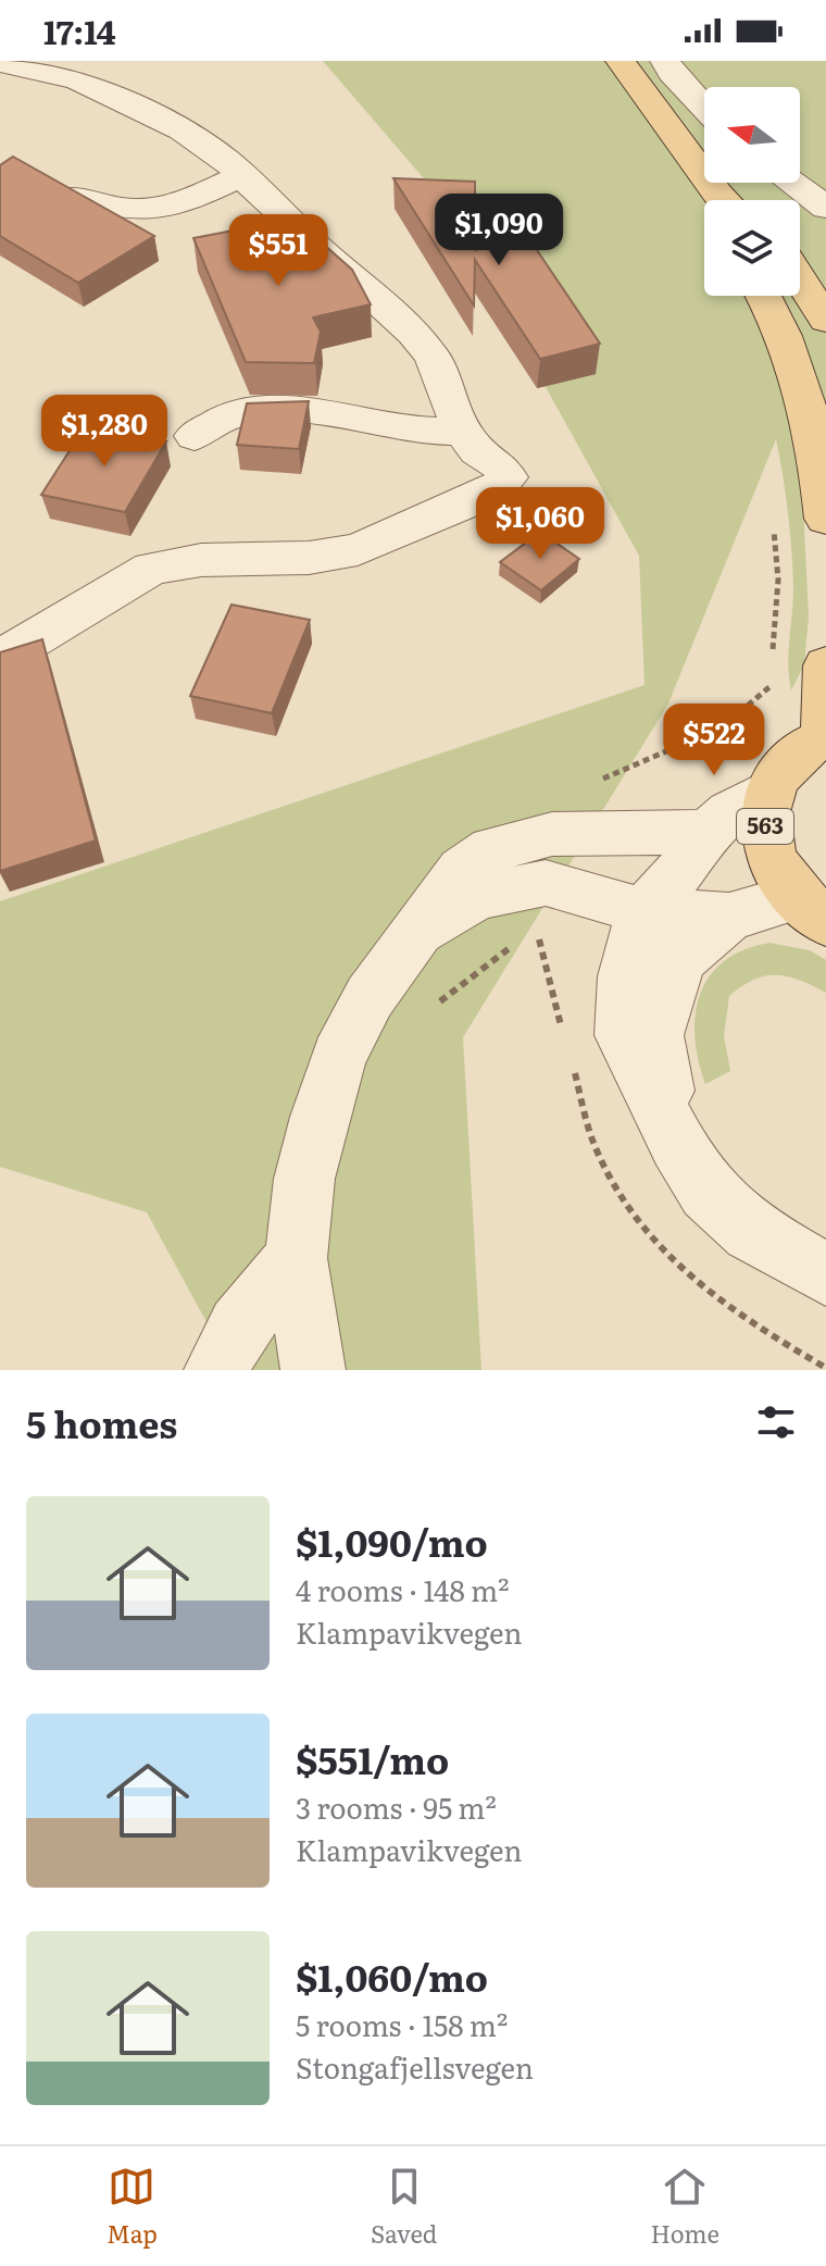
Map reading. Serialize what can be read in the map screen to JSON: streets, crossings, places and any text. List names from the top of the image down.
{
  "streets": {
    "main road": ["563"]
  },
  "north": "left",
  "page": {
    "status": "17:14",
    "price": [
      "$1,090",
      "$551",
      "$1,280",
      "$1,060",
      "$522"
    ],
    "heading": "5 homes",
    "list": [
      {
        "name": "$1,090/mo",
        "note": "4 rooms · 148 m² · Klampavikvegen"
      },
      {
        "name": "$551/mo",
        "note": "3 rooms · 95 m² · Klampavikvegen"
      },
      {
        "name": "$1,060/mo",
        "note": "5 rooms · 158 m² · Stongafjellsvegen"
      }
    ],
    "tabs": ["Map", "Saved", "Home"]
  }
}
